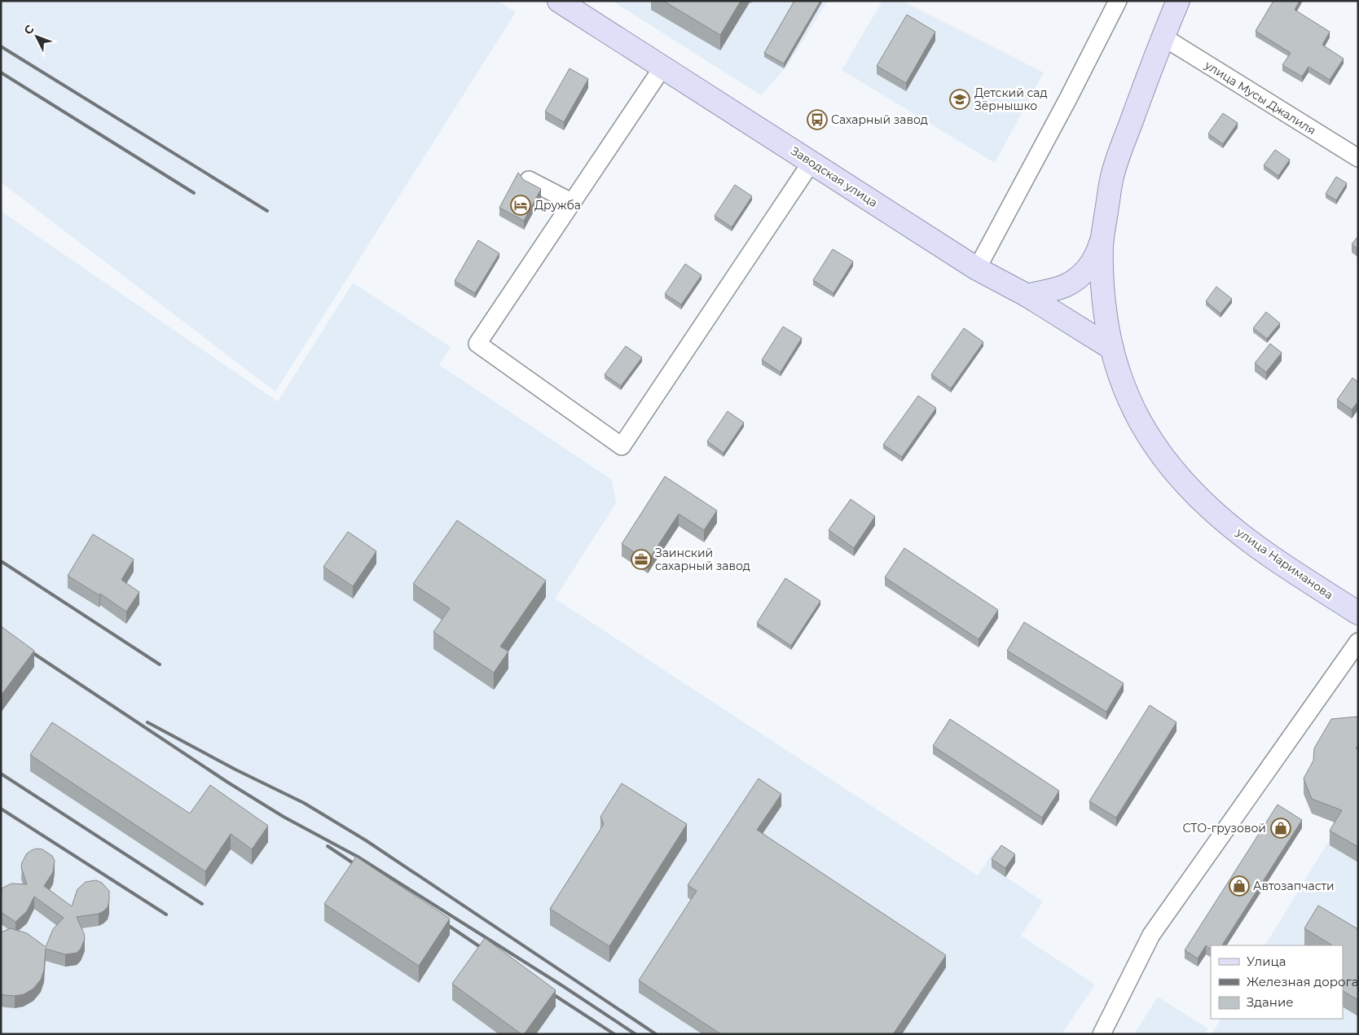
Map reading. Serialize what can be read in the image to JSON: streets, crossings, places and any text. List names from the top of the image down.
{
  "streets": {
    "main road": ["Заводская улица", "улица Нариманова"],
    "street": ["улица Мусы Джалиля"]
  },
  "crossings": [
    ["Заводская улица", "улица Нариманова"]
  ],
  "places": {
    "school or university": ["Детский сад Зёрнышко"],
    "bus stop": ["Сахарный завод"],
    "hotel": ["Дружба"],
    "office": ["Заинский сахарный завод"],
    "shop": ["СТО-грузовой", "Автозапчасти"]
  },
  "legend": ["Улица", "Железная дорога", "Здание"],
  "north": "top left"
}
